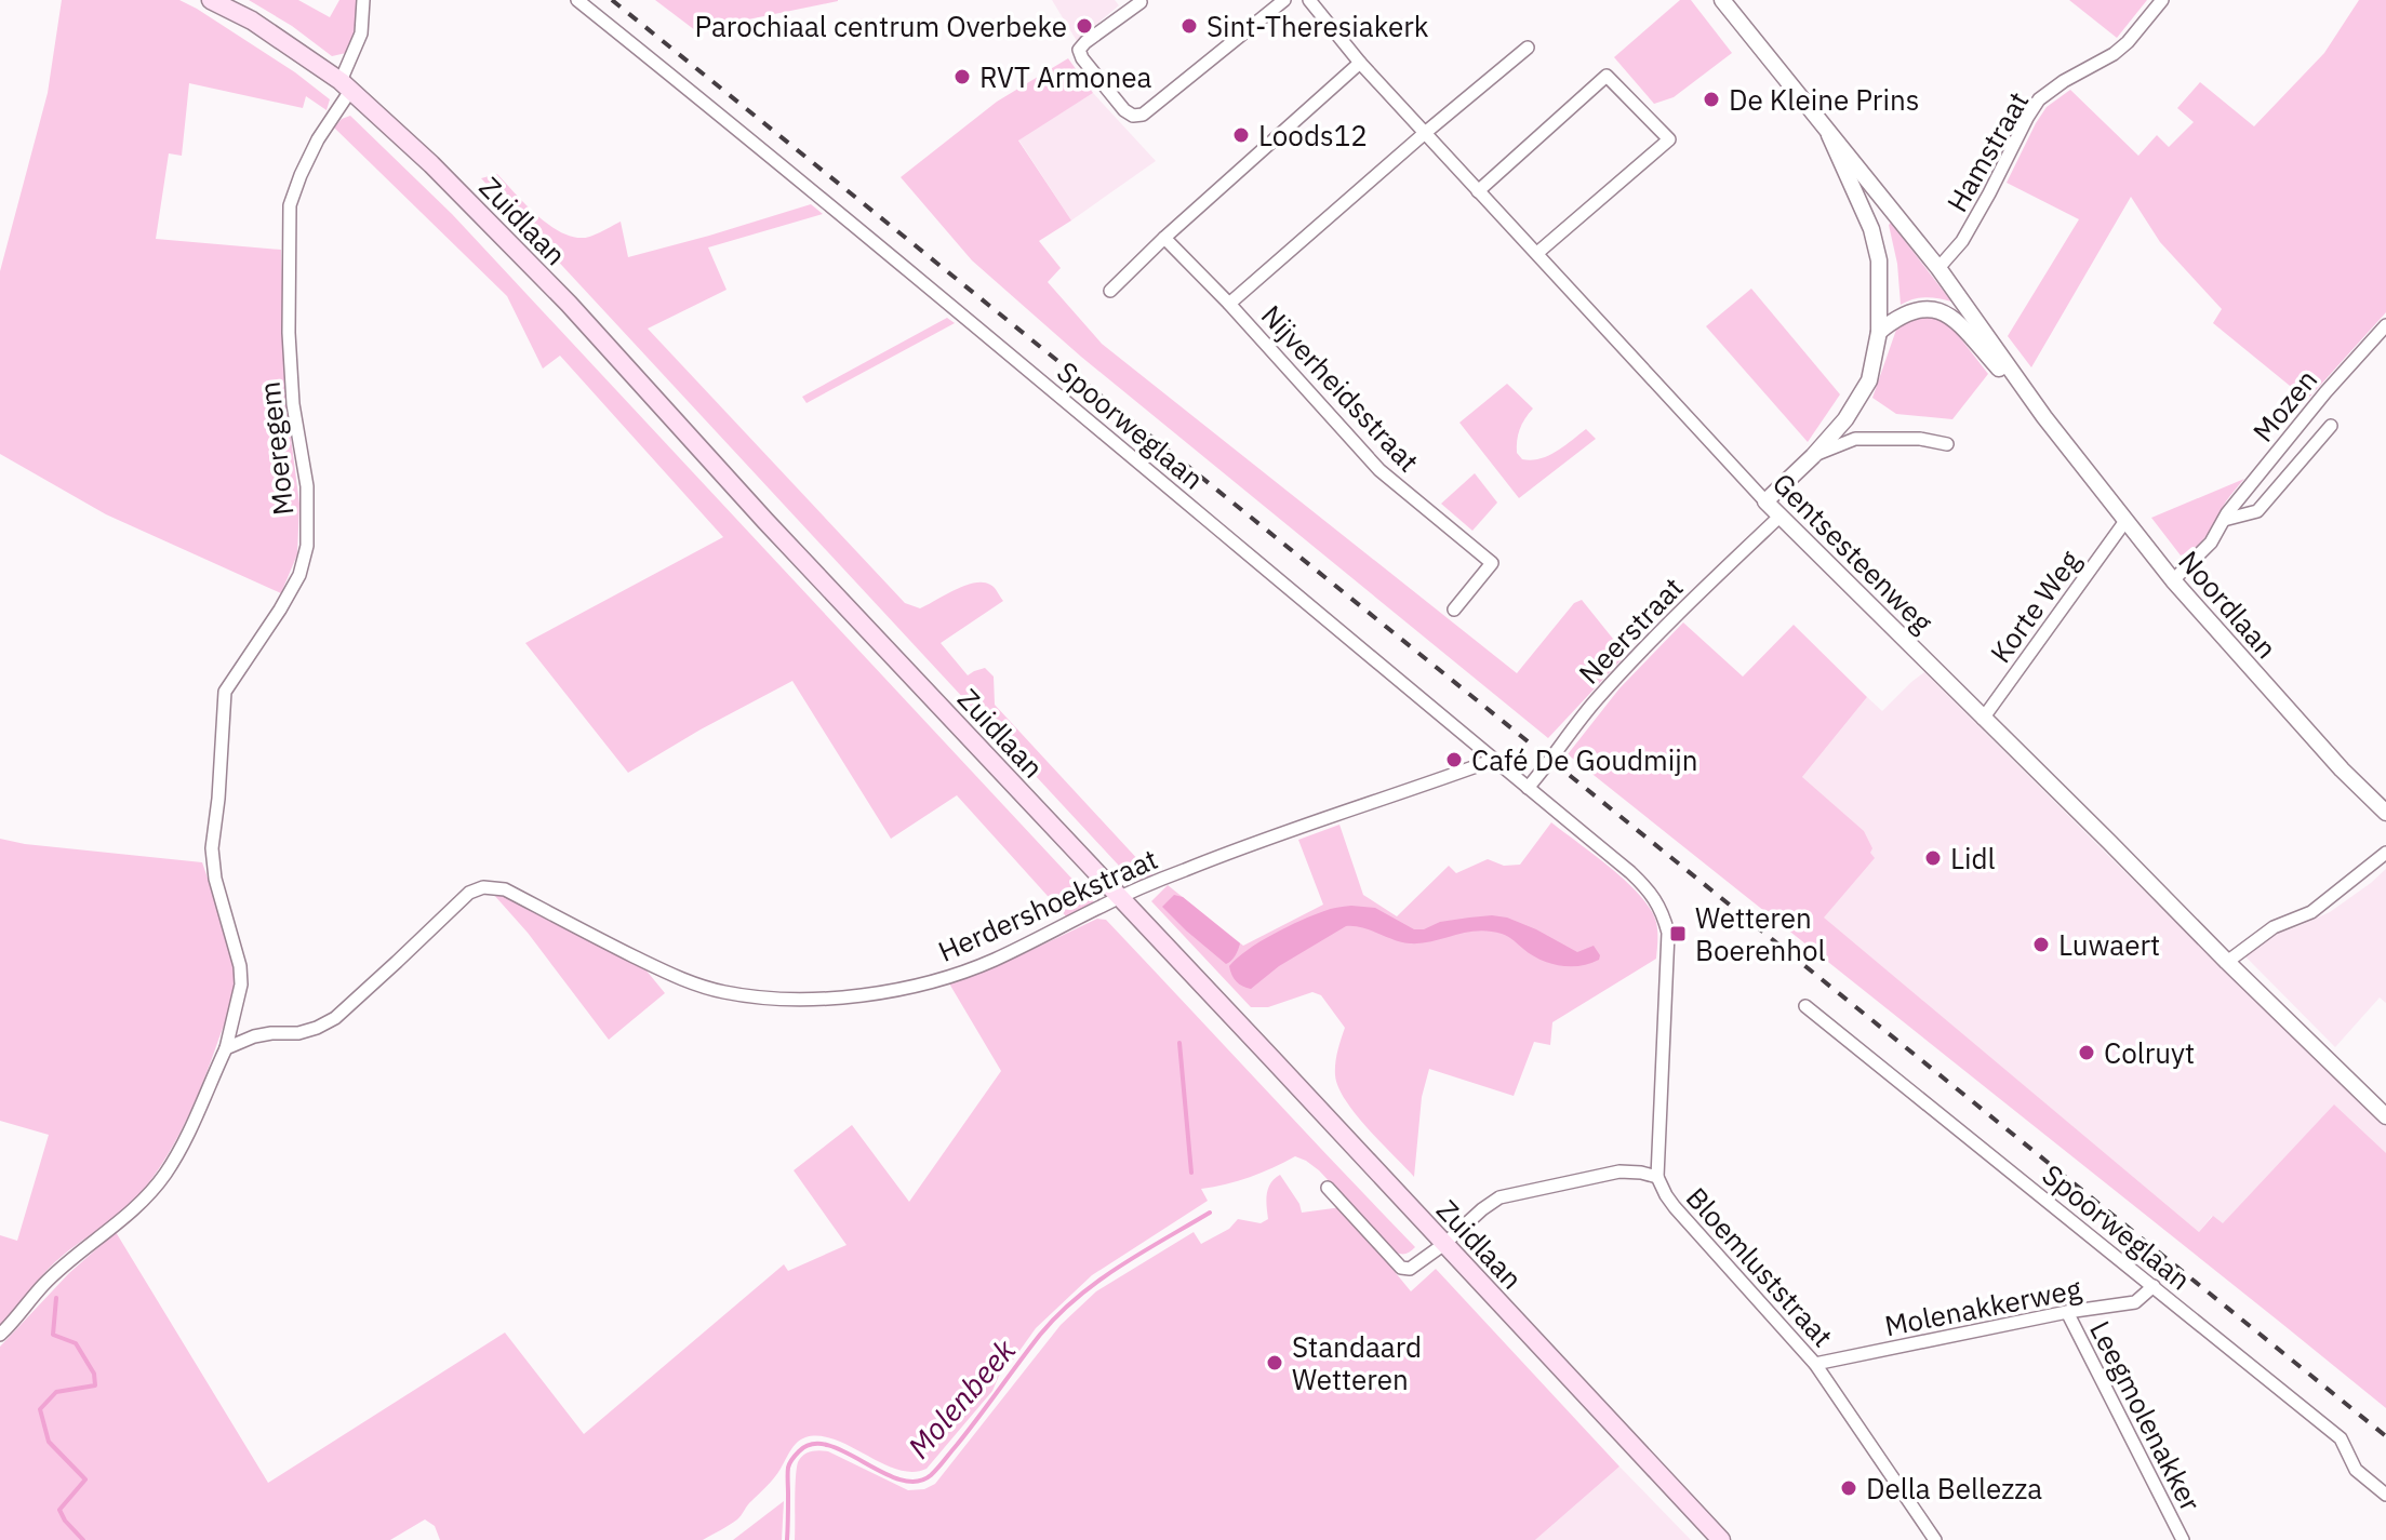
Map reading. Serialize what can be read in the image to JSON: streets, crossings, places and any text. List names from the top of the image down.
{
  "streets": {
    "main road": ["Zuidlaan"],
    "street": [
      "Hamstraat",
      "Nijverheidsstraat",
      "Mozen",
      "Spoorweglaan",
      "Moeregem",
      "Gentsesteenweg",
      "Noordlaan",
      "Korte Weg",
      "Neerstraat",
      "Herdershoekstraat",
      "Bloemluststraat",
      "Molenakkerweg",
      "Leegmolenakker"
    ]
  },
  "crossings": [
    ["Hamstraat", "Noordlaan"],
    ["Zuidlaan", "Moeregem"],
    ["Zuidlaan", "Herdershoekstraat"],
    ["Nijverheidsstraat", "Gentsesteenweg"],
    ["Mozen", "Noordlaan"],
    ["Spoorweglaan", "Neerstraat"],
    ["Spoorweglaan", "Herdershoekstraat"],
    ["Spoorweglaan", "Bloemluststraat"],
    ["Spoorweglaan", "Molenakkerweg"],
    ["Moeregem", "Herdershoekstraat"],
    ["Gentsesteenweg", "Noordlaan"],
    ["Gentsesteenweg", "Korte Weg"],
    ["Gentsesteenweg", "Neerstraat"],
    ["Noordlaan", "Korte Weg"],
    ["Bloemluststraat", "Molenakkerweg"],
    ["Molenakkerweg", "Leegmolenakker"]
  ],
  "water": ["Molenbeek"],
  "places": {
    "other": [
      "Parochiaal centrum Overbeke",
      "Sint-Theresiakerk",
      "RVT Armonea",
      "De Kleine Prins",
      "Loods12",
      "Café De Goudmijn",
      "Lidl",
      "Luwaert",
      "Colruyt",
      "Standaard Wetteren",
      "Della Bellezza"
    ],
    "transit": ["Wetteren Boerenhol"]
  }
}
